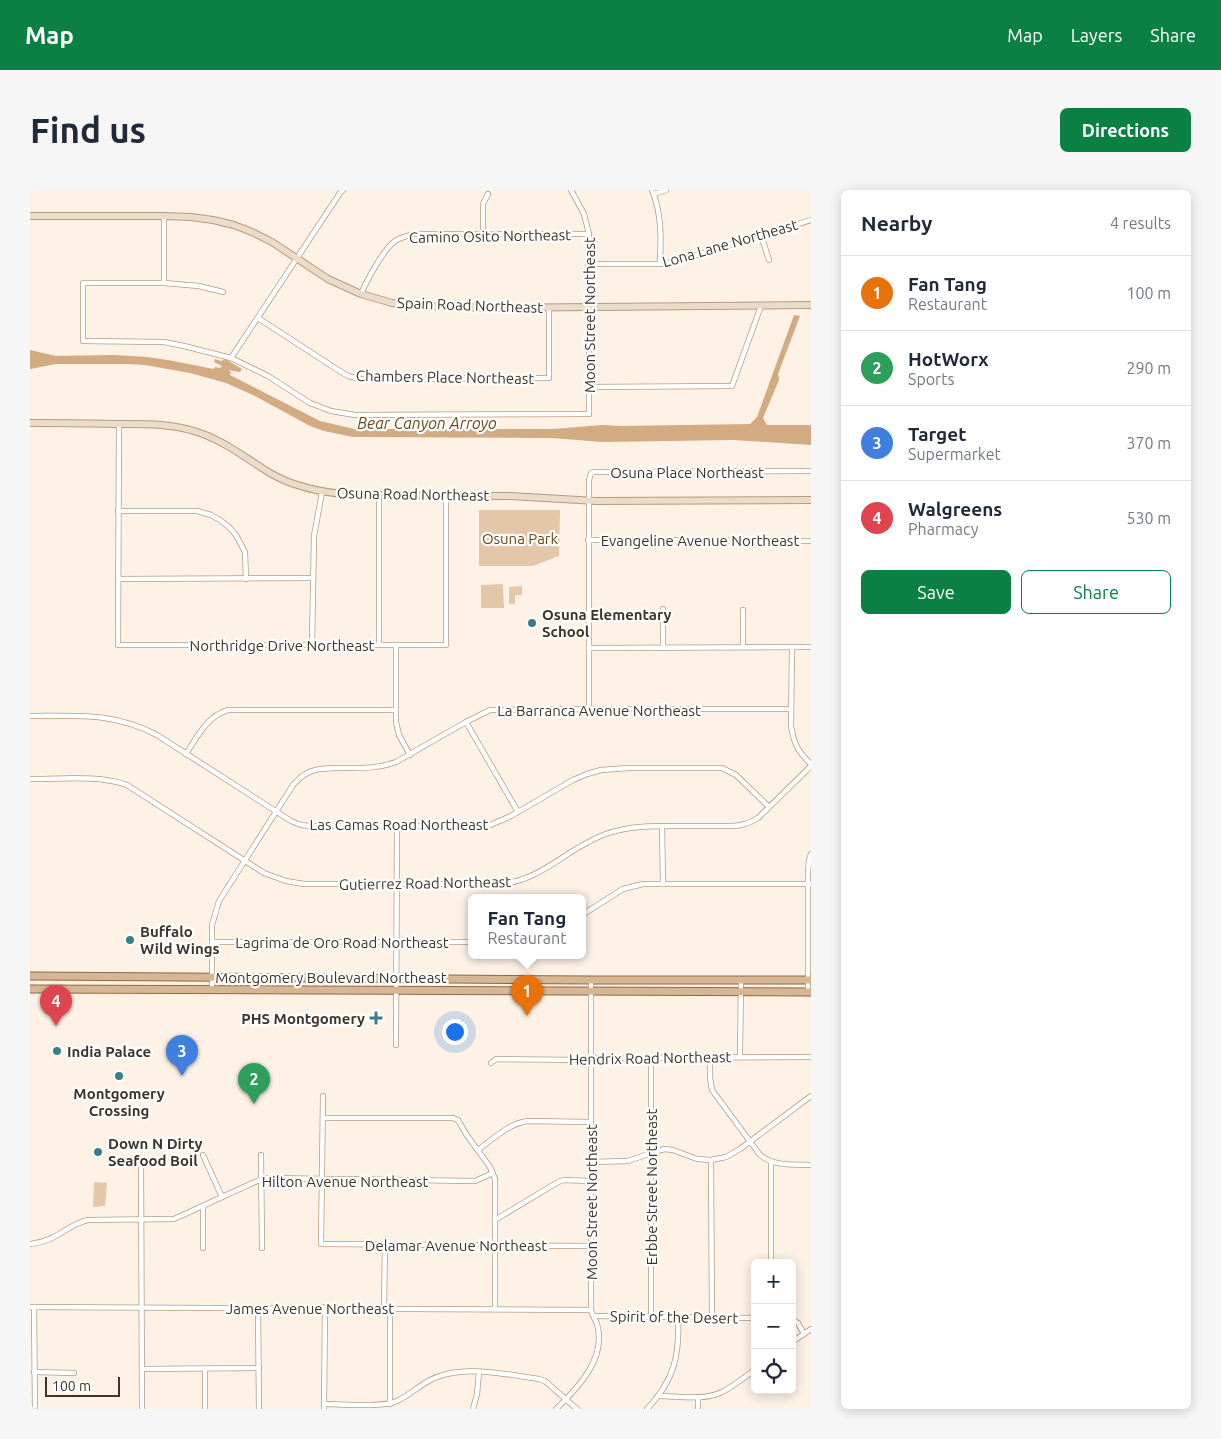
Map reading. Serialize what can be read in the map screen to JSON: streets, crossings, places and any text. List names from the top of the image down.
{
  "streets": {
    "main road": ["Montgomery Boulevard Northeast"],
    "street": [
      "Camino Osito Northeast",
      "Lona Lane Northeast",
      "Spain Road Northeast",
      "Moon Street Northeast",
      "Chambers Place Northeast",
      "Osuna Place Northeast",
      "Osuna Road Northeast",
      "Evangeline Avenue Northeast",
      "Northridge Drive Northeast",
      "La Barranca Avenue Northeast",
      "Las Camas Road Northeast",
      "Gutierrez Road Northeast",
      "Lagrima de Oro Road Northeast",
      "Hendrix Road Northeast",
      "Hilton Avenue Northeast",
      "Erbbe Street Northeast",
      "Delamar Avenue Northeast",
      "James Avenue Northeast",
      "Spirit of the Desert"
    ]
  },
  "crossings": [
    ["Camino Osito Northeast", "Spain Road Northeast"],
    ["Camino Osito Northeast", "Moon Street Northeast"],
    ["Lona Lane Northeast", "Moon Street Northeast"],
    ["Spain Road Northeast", "Moon Street Northeast"],
    ["Spain Road Northeast", "Chambers Place Northeast"],
    ["Moon Street Northeast", "Montgomery Boulevard Northeast"],
    ["Moon Street Northeast", "Hendrix Road Northeast"],
    ["Moon Street Northeast", "Delamar Avenue Northeast"],
    ["Moon Street Northeast", "James Avenue Northeast"],
    ["Moon Street Northeast", "Spirit of the Desert"],
    ["Osuna Place Northeast", "Osuna Road Northeast"],
    ["Osuna Road Northeast", "Northridge Drive Northeast"],
    ["La Barranca Avenue Northeast", "Las Camas Road Northeast"],
    ["La Barranca Avenue Northeast", "Gutierrez Road Northeast"],
    ["La Barranca Avenue Northeast", "Lagrima de Oro Road Northeast"],
    ["La Barranca Avenue Northeast", "Montgomery Boulevard Northeast"],
    ["Las Camas Road Northeast", "Gutierrez Road Northeast"],
    ["Hendrix Road Northeast", "Erbbe Street Northeast"],
    ["Hilton Avenue Northeast", "Delamar Avenue Northeast"],
    ["Erbbe Street Northeast", "Spirit of the Desert"]
  ],
  "water": ["Bear Canyon Arroyo"],
  "parks": ["Osuna Park"],
  "places": {
    "other": [
      "Osuna Elementary School",
      "Buffalo Wild Wings",
      "India Palace",
      "Montgomery Crossing",
      "Down N Dirty Seafood Boil"
    ],
    "health": ["PHS Montgomery"]
  },
  "scale_bar": "100 m",
  "page": {
    "header": "Map",
    "nav": ["Map", "Layers", "Share"],
    "buttons": [
      "Directions",
      ["Save", "Share"]
    ],
    "title": "Find us",
    "heading": ["Nearby", "4 results"],
    "list": [
      {
        "mark": "1",
        "name": "Fan Tang",
        "note": "Restaurant",
        "value": "100 m"
      },
      {
        "mark": "2",
        "name": "HotWorx",
        "note": "Sports",
        "value": "290 m"
      },
      {
        "mark": "3",
        "name": "Target",
        "note": "Supermarket",
        "value": "370 m"
      },
      {
        "mark": "4",
        "name": "Walgreens",
        "note": "Pharmacy",
        "value": "530 m"
      }
    ],
    "popup": ["Fan Tang", "Restaurant"],
    "pins": [
      "1",
      "4",
      "3",
      "2"
    ],
    "map_buttons": ["+", "−"],
    "scale": "100 m"
  }
}
